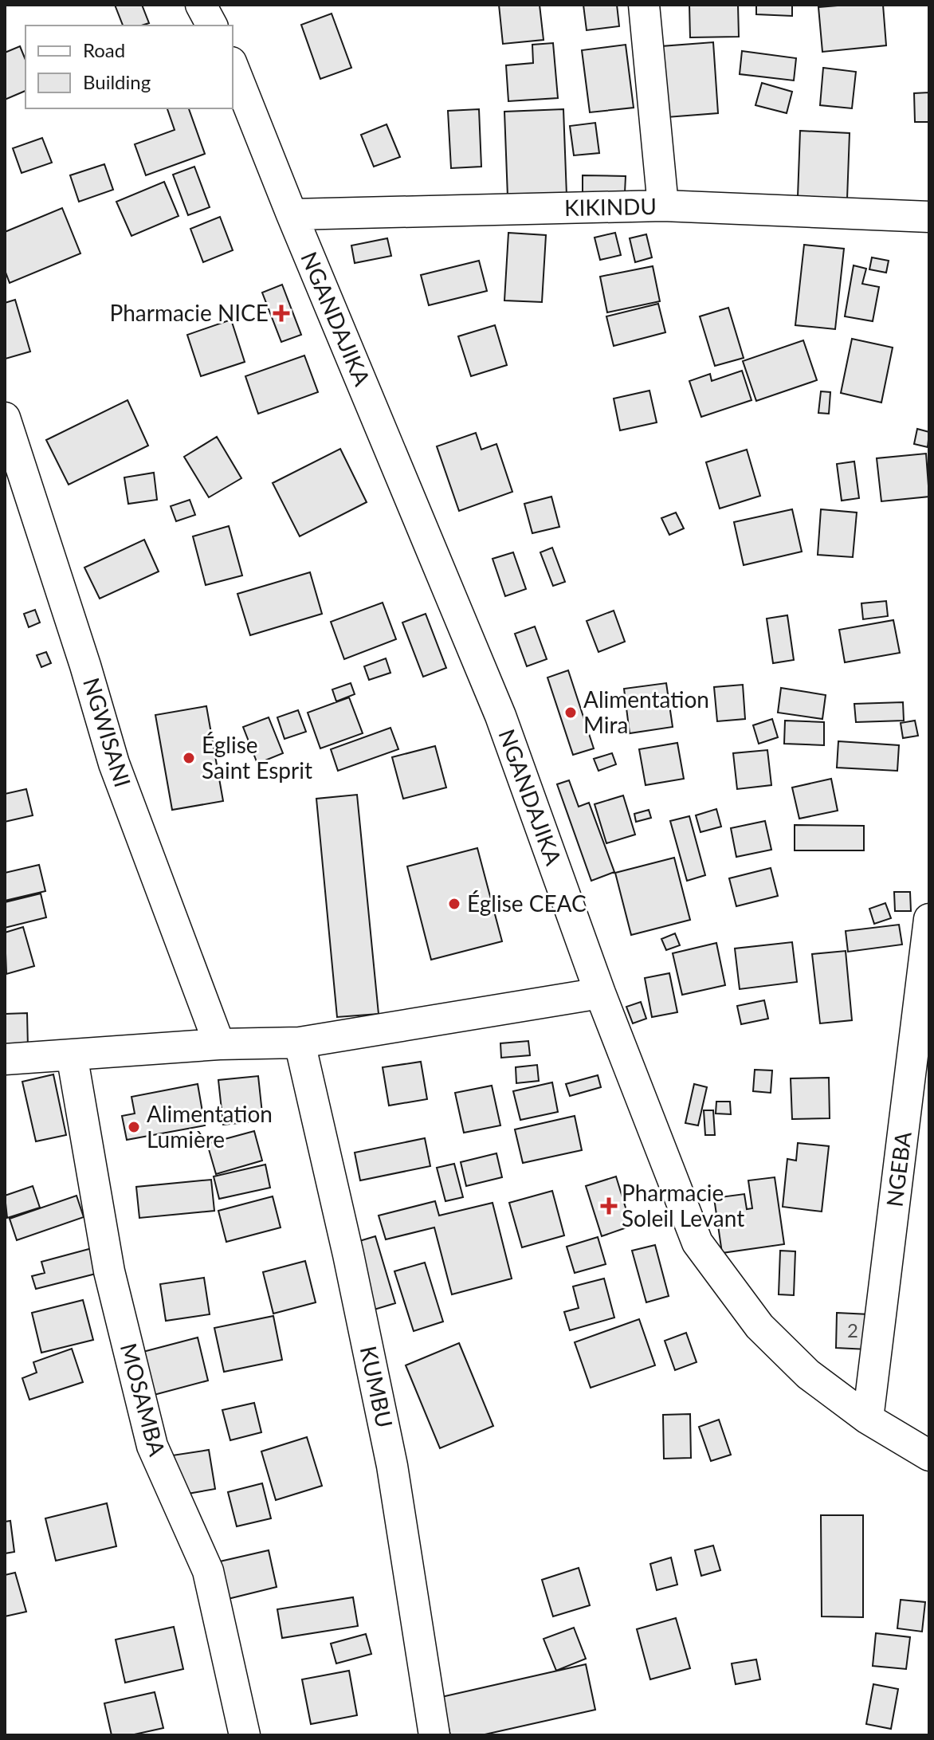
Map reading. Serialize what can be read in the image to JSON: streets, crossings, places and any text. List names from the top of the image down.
{
  "streets": {
    "street": [
      "KIKINDU",
      "NGANDAJIKA",
      "NGWISANI",
      "NGEBA",
      "KUMBU",
      "MOSAMBA"
    ]
  },
  "crossings": [
    ["KIKINDU", "NGANDAJIKA"],
    ["NGANDAJIKA", "NGEBA"]
  ],
  "places": {
    "health": ["Pharmacie NICE", "Pharmacie Soleil Levant"],
    "other": [
      "Alimentation Mira",
      "Église Saint Esprit",
      "Église CEAC",
      "Alimentation Lumière"
    ]
  },
  "house_numbers": ["2"],
  "legend": ["Road", "Building"]
}
